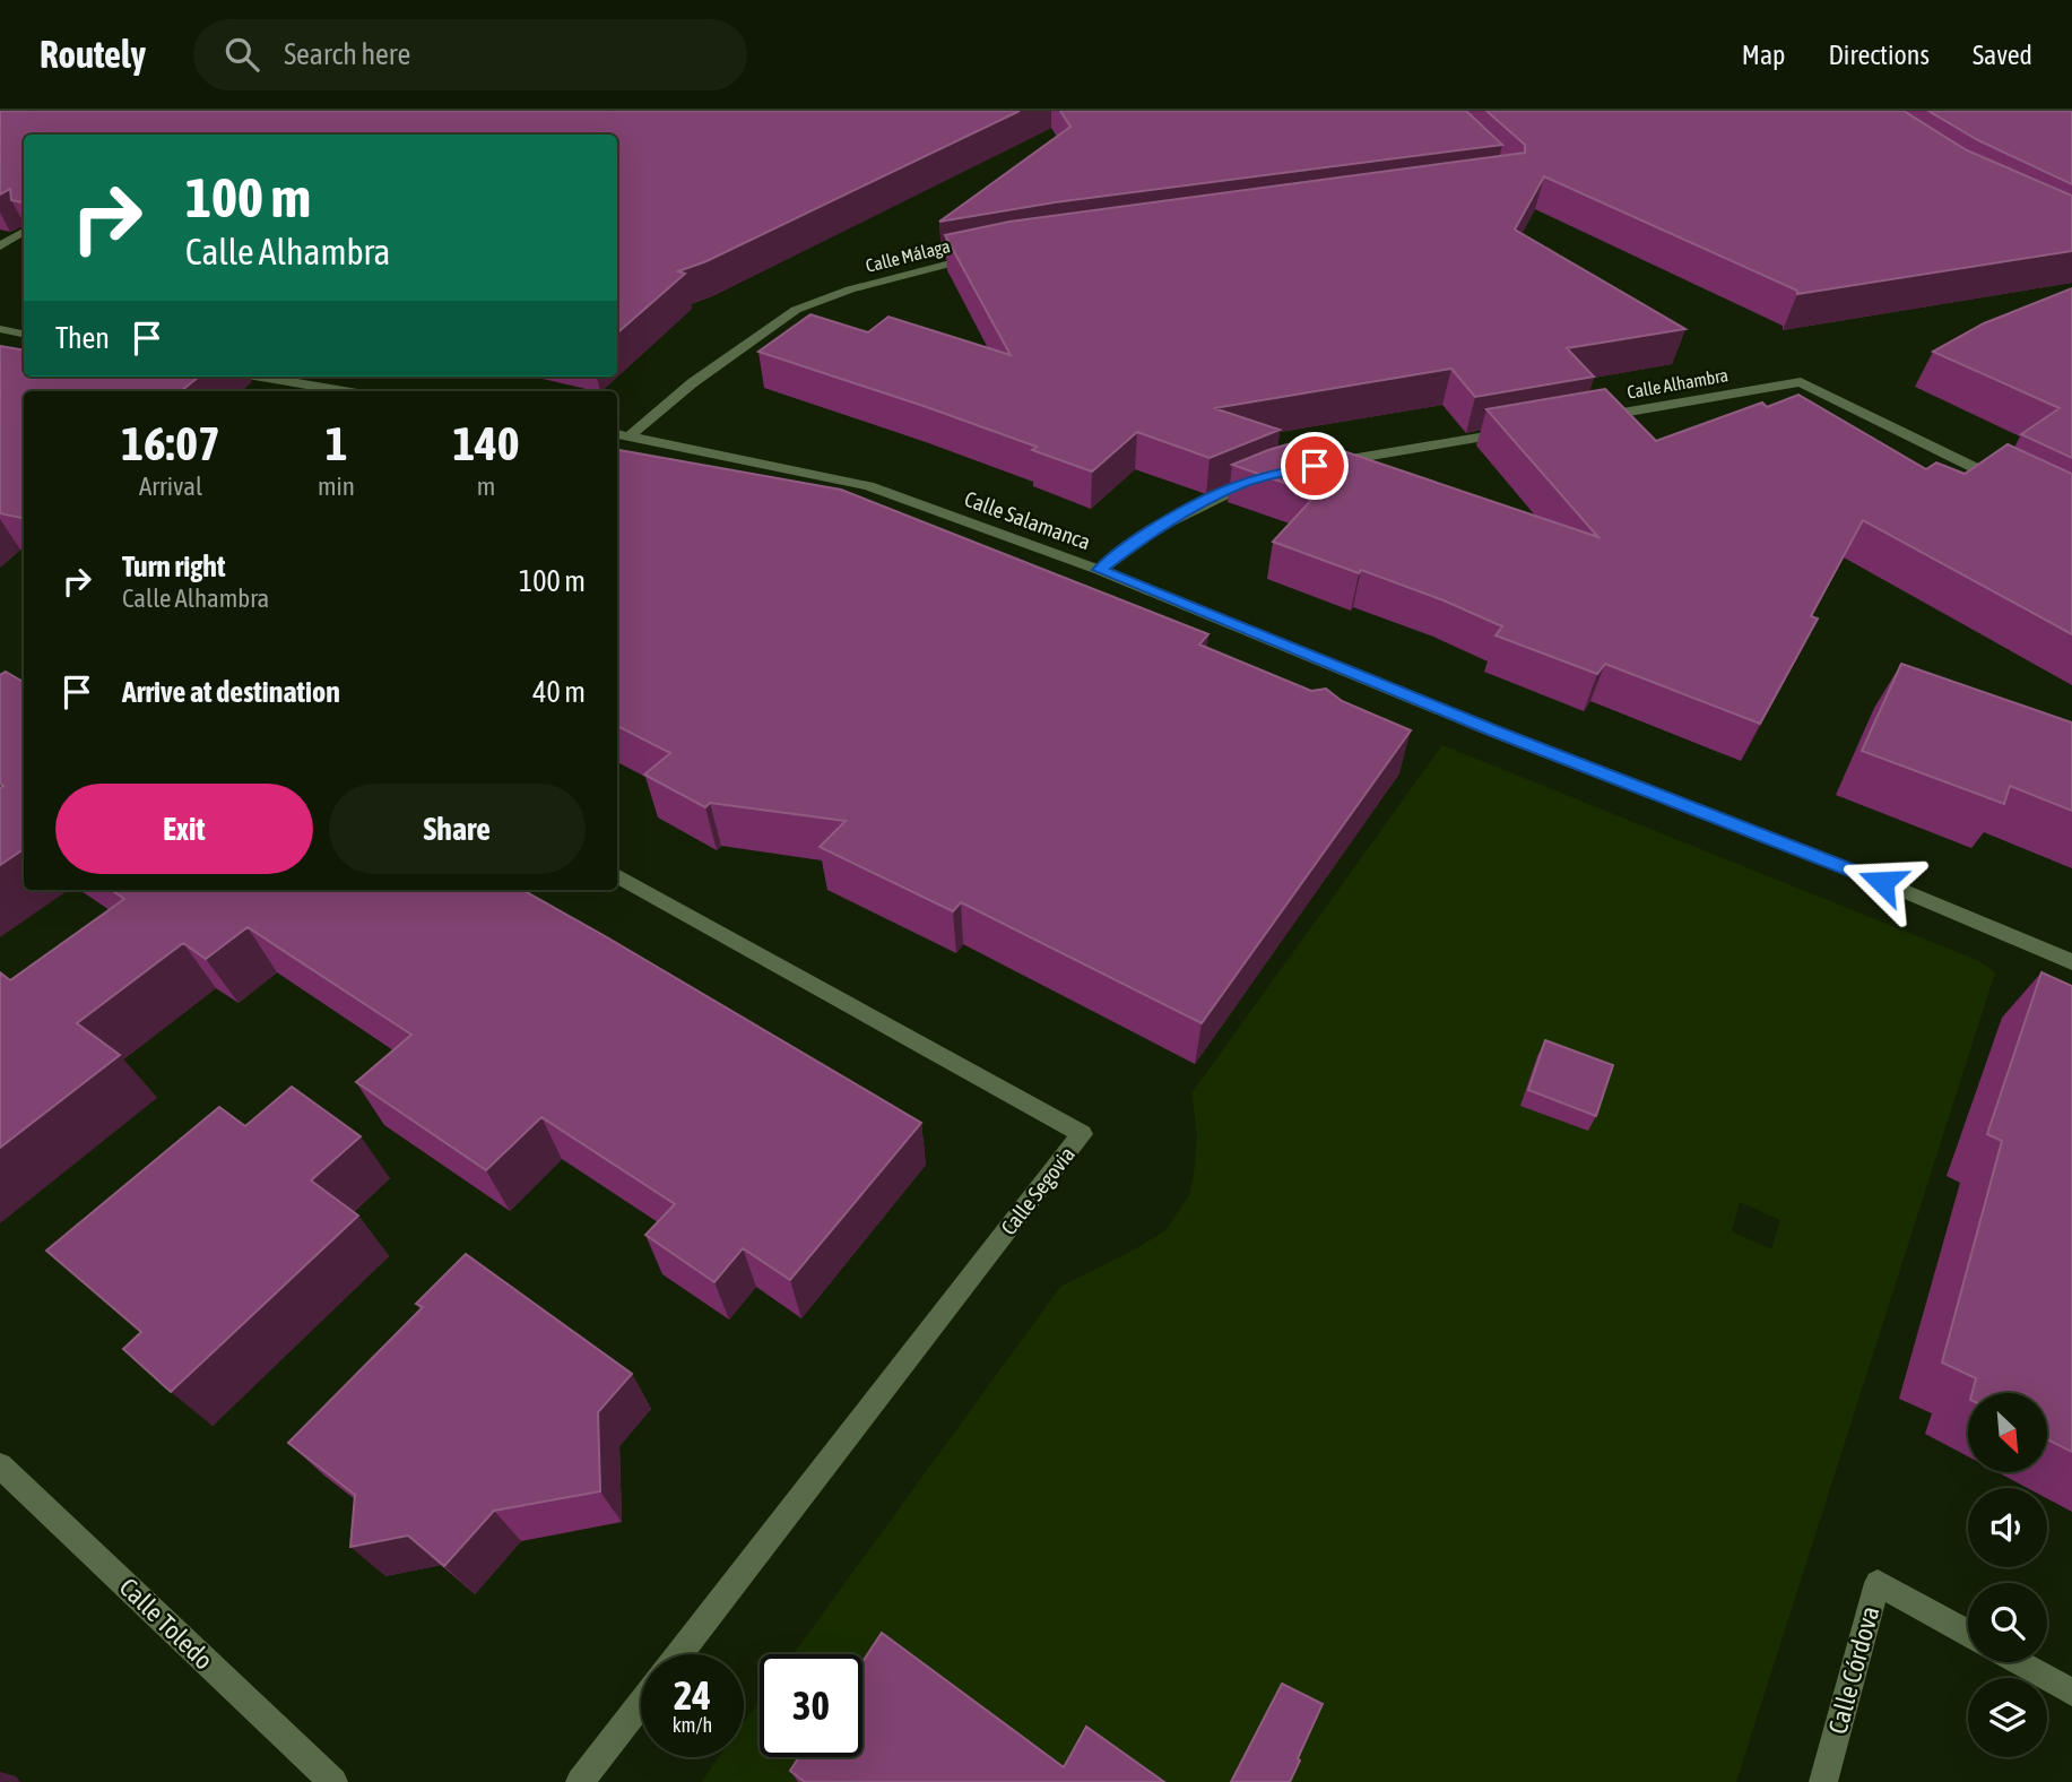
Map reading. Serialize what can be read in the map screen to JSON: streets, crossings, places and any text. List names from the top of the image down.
{
  "streets": {
    "street": [
      "Calle Málaga",
      "Calle Alhambra",
      "Calle Salamanca",
      "Calle Segovia",
      "Calle Toledo",
      "Calle Córdova"
    ]
  },
  "crossings": [
    ["Calle Málaga", "Calle Salamanca"]
  ],
  "north": "bottom right",
  "page": {
    "header": "Routely",
    "search": "Search here",
    "nav": ["Map", "Directions", "Saved"],
    "turn": ["100 m", "Calle Alhambra"],
    "then": "Then",
    "eta": [
      "16:07",
      "Arrival",
      "1",
      "min",
      "140",
      "m"
    ],
    "list": [
      {
        "name": "Turn right",
        "note": "Calle Alhambra",
        "value": "100 m"
      },
      {
        "name": "Arrive at destination",
        "value": "40 m"
      }
    ],
    "buttons": ["Exit", "Share"],
    "speed": "24 km/h",
    "limit": "30"
  }
}
